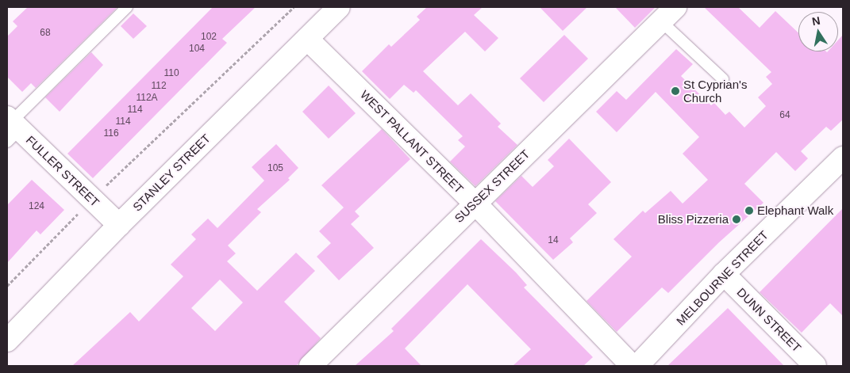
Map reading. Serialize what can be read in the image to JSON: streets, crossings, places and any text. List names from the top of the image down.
{
  "streets": {
    "street": [
      "WEST PALLANT STREET",
      "FULLER STREET",
      "STANLEY STREET",
      "SUSSEX STREET",
      "MELBOURNE STREET",
      "DUNN STREET"
    ]
  },
  "crossings": [
    ["WEST PALLANT STREET", "STANLEY STREET"],
    ["WEST PALLANT STREET", "SUSSEX STREET"],
    ["FULLER STREET", "STANLEY STREET"],
    ["MELBOURNE STREET", "DUNN STREET"]
  ],
  "places": ["St Cyprian's Church", "Elephant Walk", "Bliss Pizzeria"],
  "house_numbers": [
    "68",
    "102",
    "104",
    "110",
    "112",
    "112A",
    "114",
    "64",
    "114",
    "116",
    "105",
    "124",
    "14"
  ],
  "north": "top"
}
